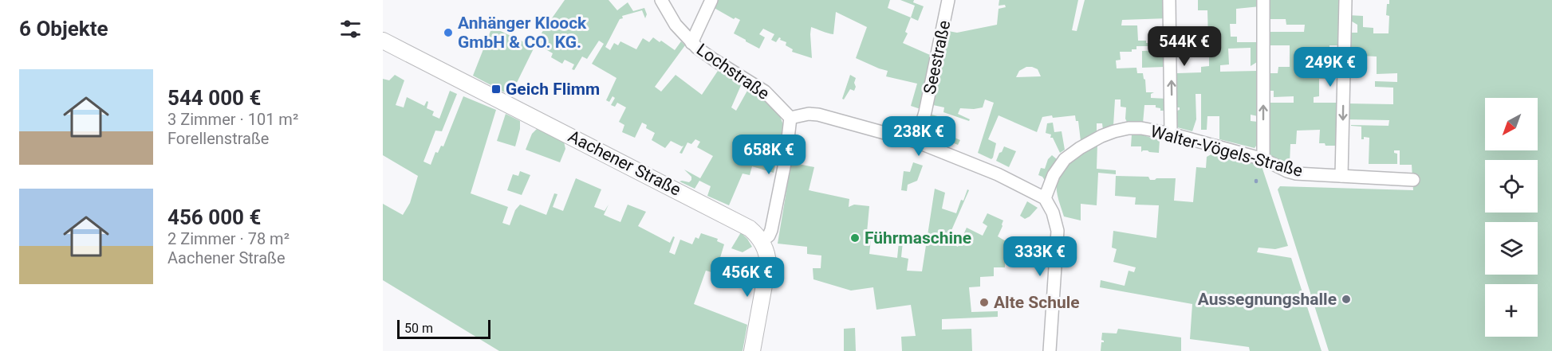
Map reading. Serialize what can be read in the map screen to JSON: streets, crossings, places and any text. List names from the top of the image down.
{
  "streets": {
    "street": [
      "Seestraße",
      "Lochstraße",
      "Walter-Vögels-Straße",
      "Aachener Straße"
    ]
  },
  "places": {
    "other": [
      "Anhänger Kloock GmbH & CO. KG.",
      "Führmaschine",
      "Aussegnungshalle",
      "Alte Schule"
    ],
    "transit": ["Geich Flimm"]
  },
  "scale_bar": "50 m",
  "north": "bottom left",
  "page": {
    "heading": "6 Objekte",
    "price": [
      "544K €",
      "249K €",
      "238K €",
      "658K €",
      "333K €",
      "456K €"
    ],
    "list": [
      {
        "name": "544 000 €",
        "note": "3 Zimmer · 101 m² · Forellenstraße"
      },
      {
        "name": "456 000 €",
        "note": "2 Zimmer · 78 m² · Aachener Straße"
      }
    ],
    "map_buttons": "+",
    "scale": "50 m"
  }
}
